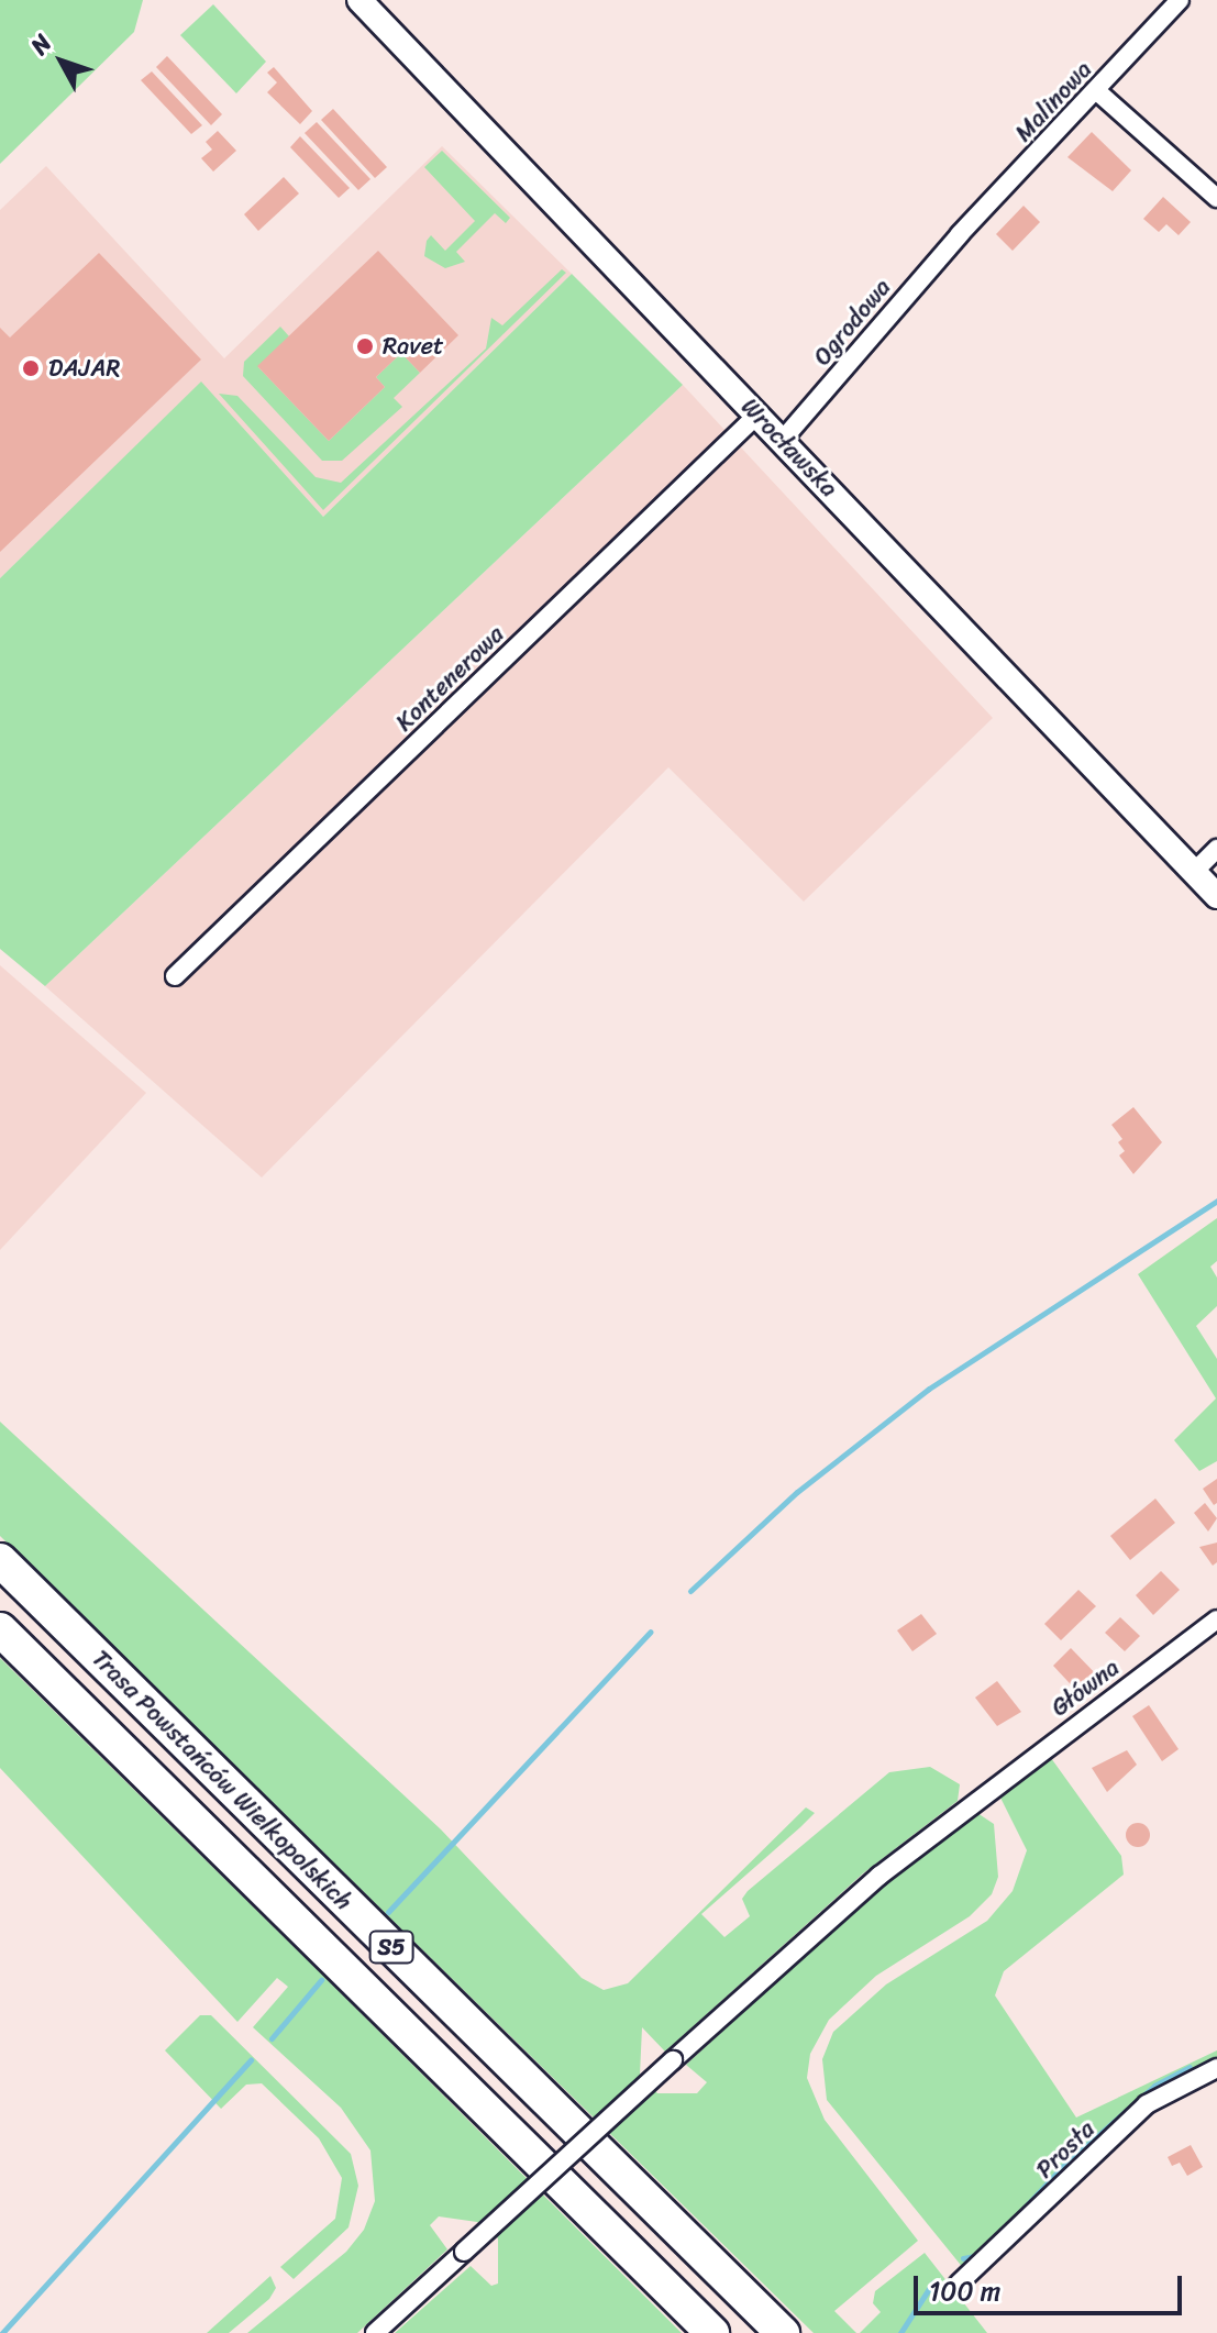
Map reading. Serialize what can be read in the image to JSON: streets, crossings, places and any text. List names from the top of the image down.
{
  "streets": {
    "highway": ["Trasa Powstańców Wielkopolskich", "S5"],
    "main road": ["Wrocławska"],
    "street": [
      "Malinowa",
      "Ogrodowa",
      "Kontenerowa",
      "Główna",
      "Prosta"
    ]
  },
  "crossings": [
    ["Malinowa", "Ogrodowa"],
    ["Ogrodowa", "Wrocławska"],
    ["Wrocławska", "Kontenerowa"]
  ],
  "places": ["Ravet", "DAJAR"],
  "scale_bar": "100 m",
  "north": "top left"
}
